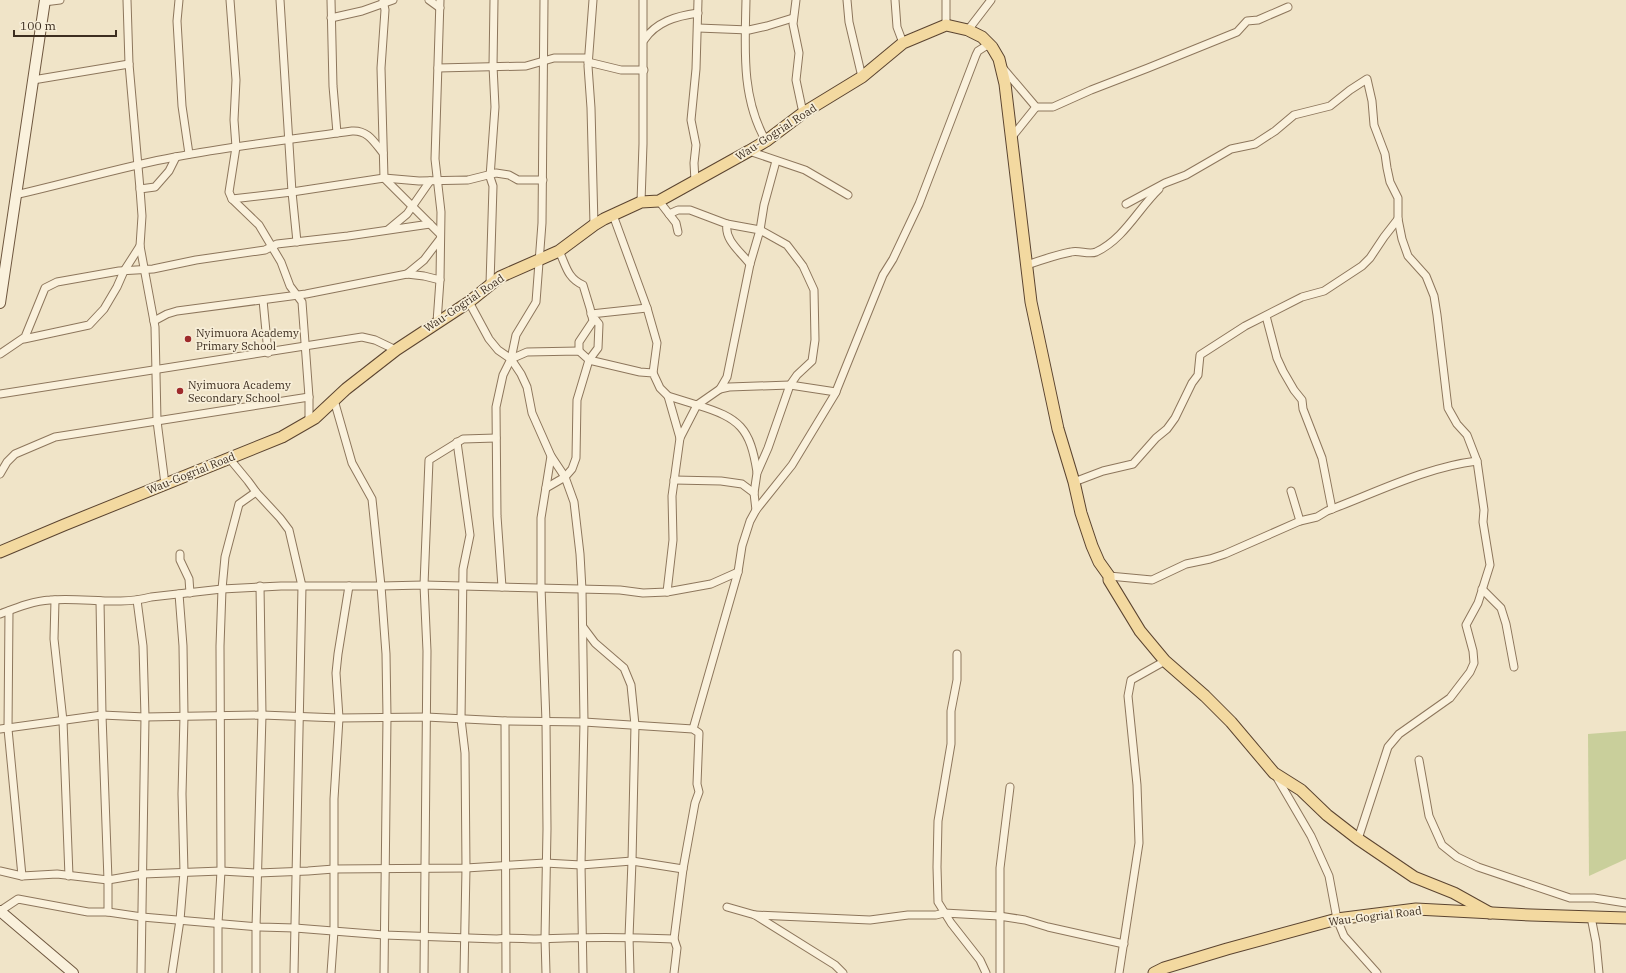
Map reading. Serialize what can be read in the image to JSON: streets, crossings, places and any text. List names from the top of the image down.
{
  "streets": {
    "main road": ["Wau-Gogrial Road"]
  },
  "places": ["Nyimuora Academy Primary School", "Nyimuora Academy Secondary School"],
  "scale_bar": "100 m"
}
